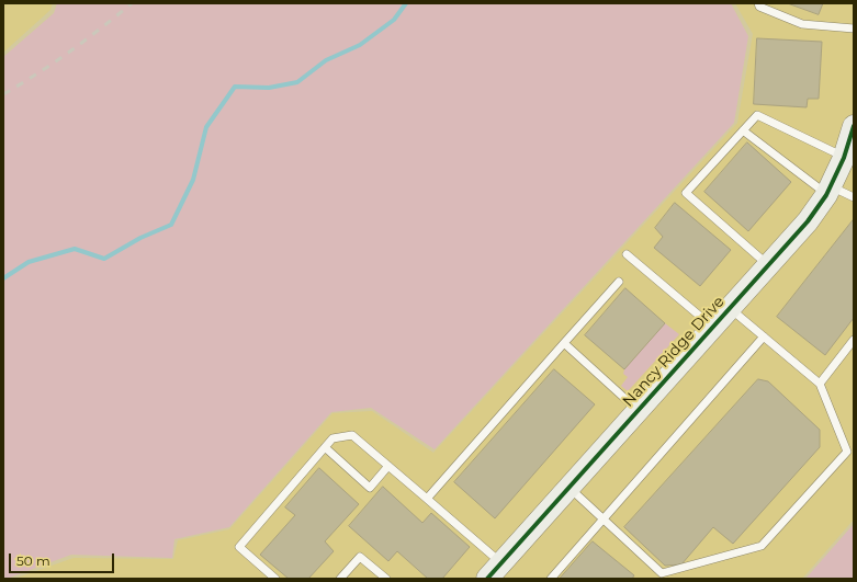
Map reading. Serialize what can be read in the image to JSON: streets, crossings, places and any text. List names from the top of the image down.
{
  "streets": {
    "street": ["Nancy Ridge Drive"]
  },
  "scale_bar": "50 m"
}
